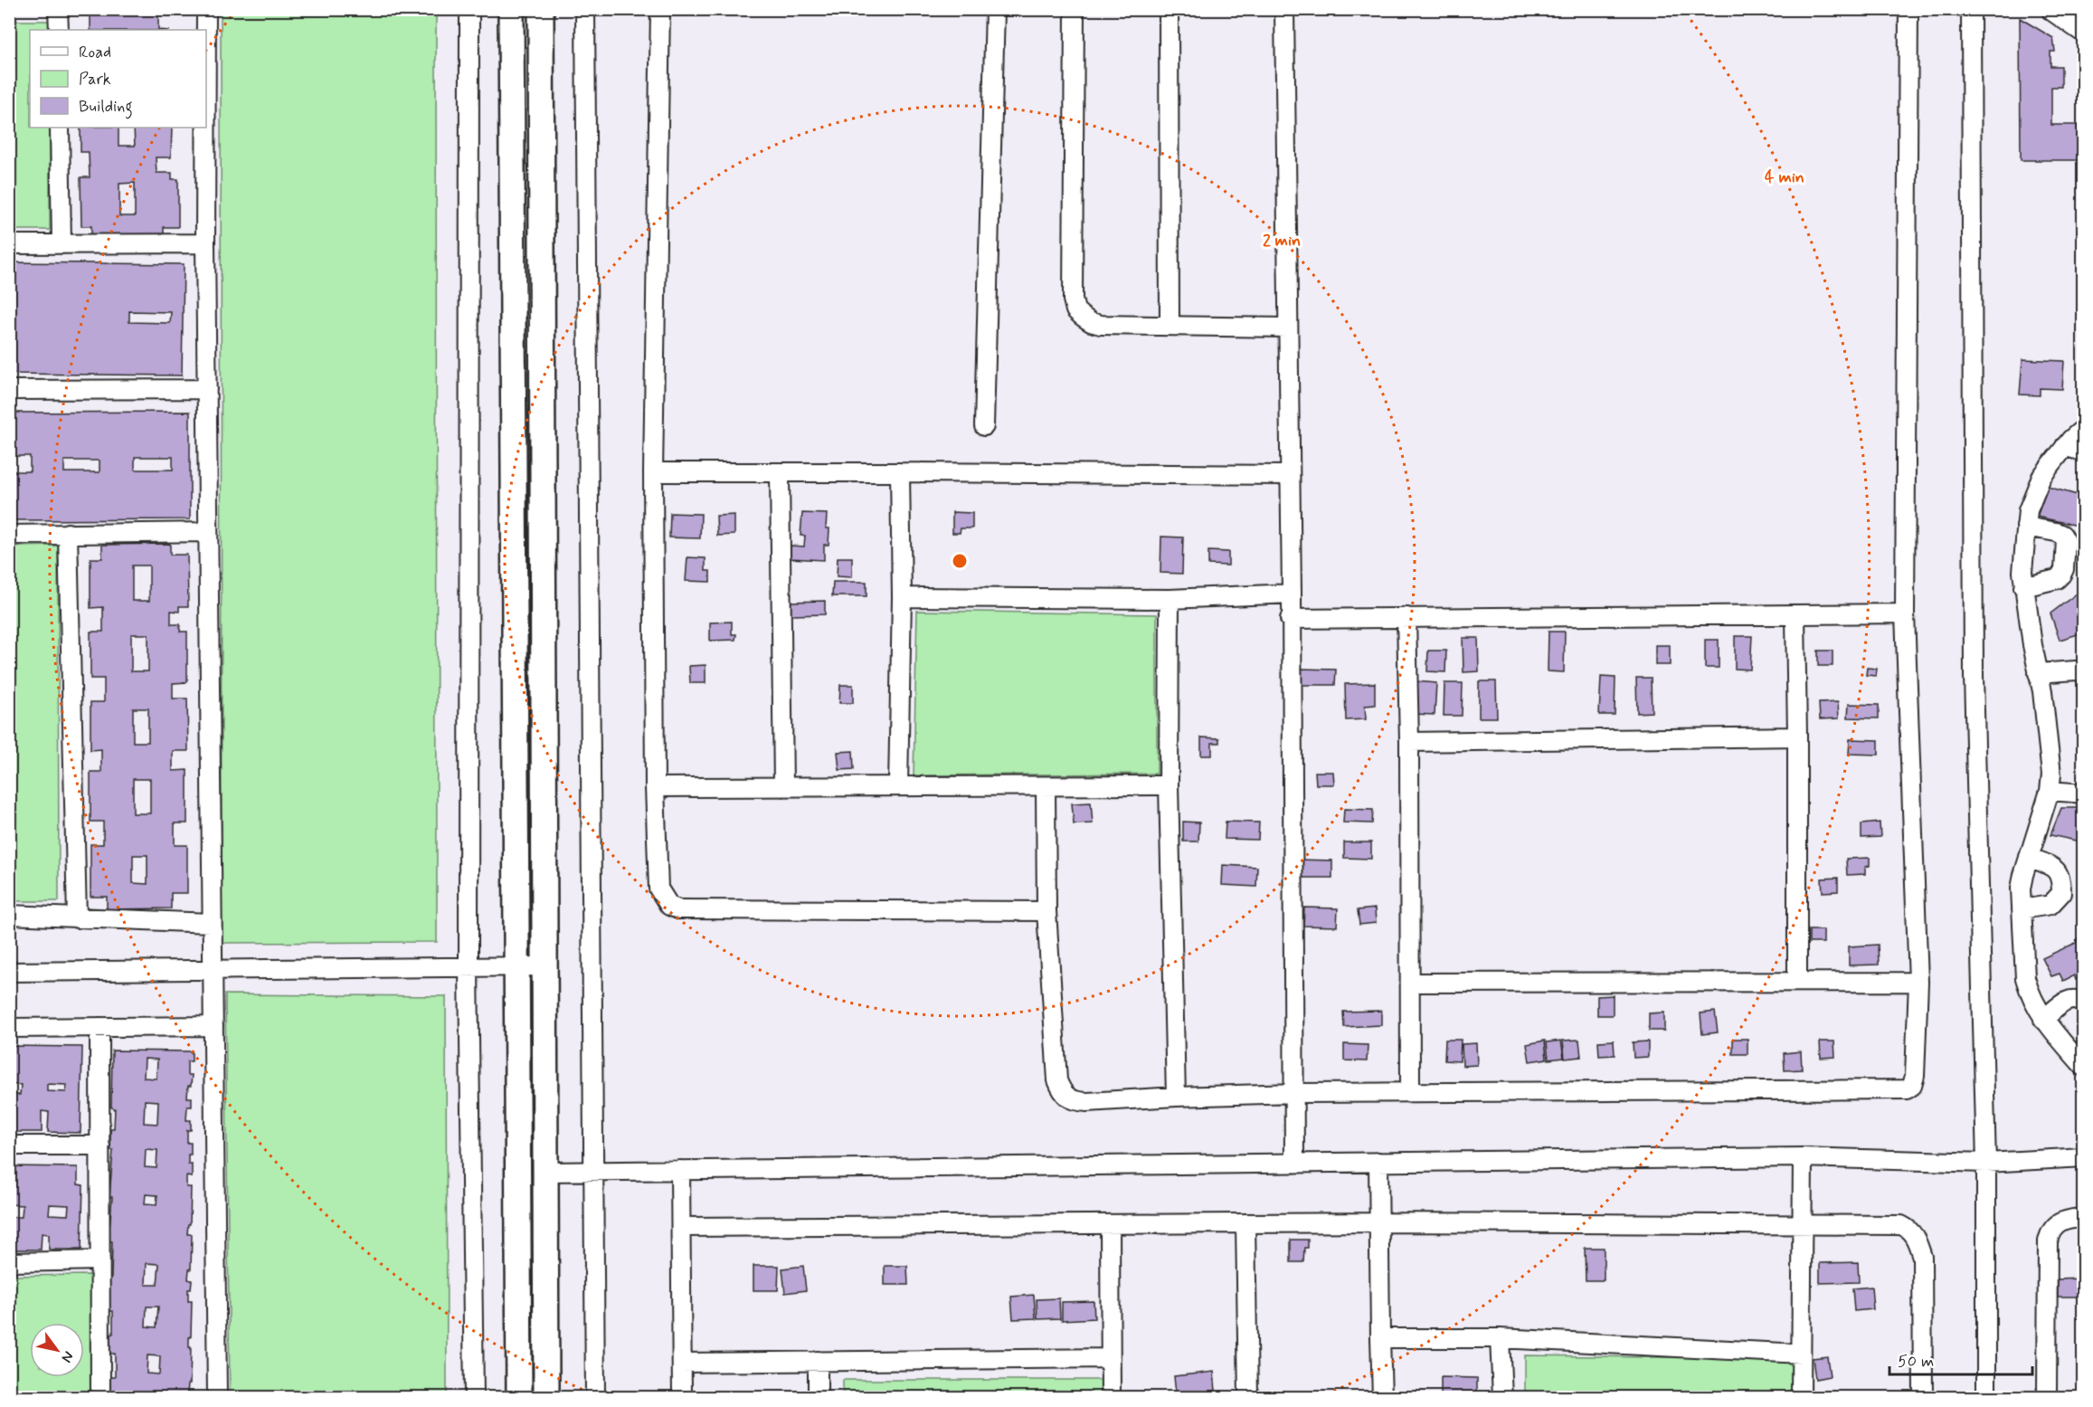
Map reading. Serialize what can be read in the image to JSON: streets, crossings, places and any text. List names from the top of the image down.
{
  "legend": ["Road", "Park", "Building"],
  "scale_bar": "50 m",
  "north": "bottom right",
  "rings": ["4 min", "2 min"]
}
